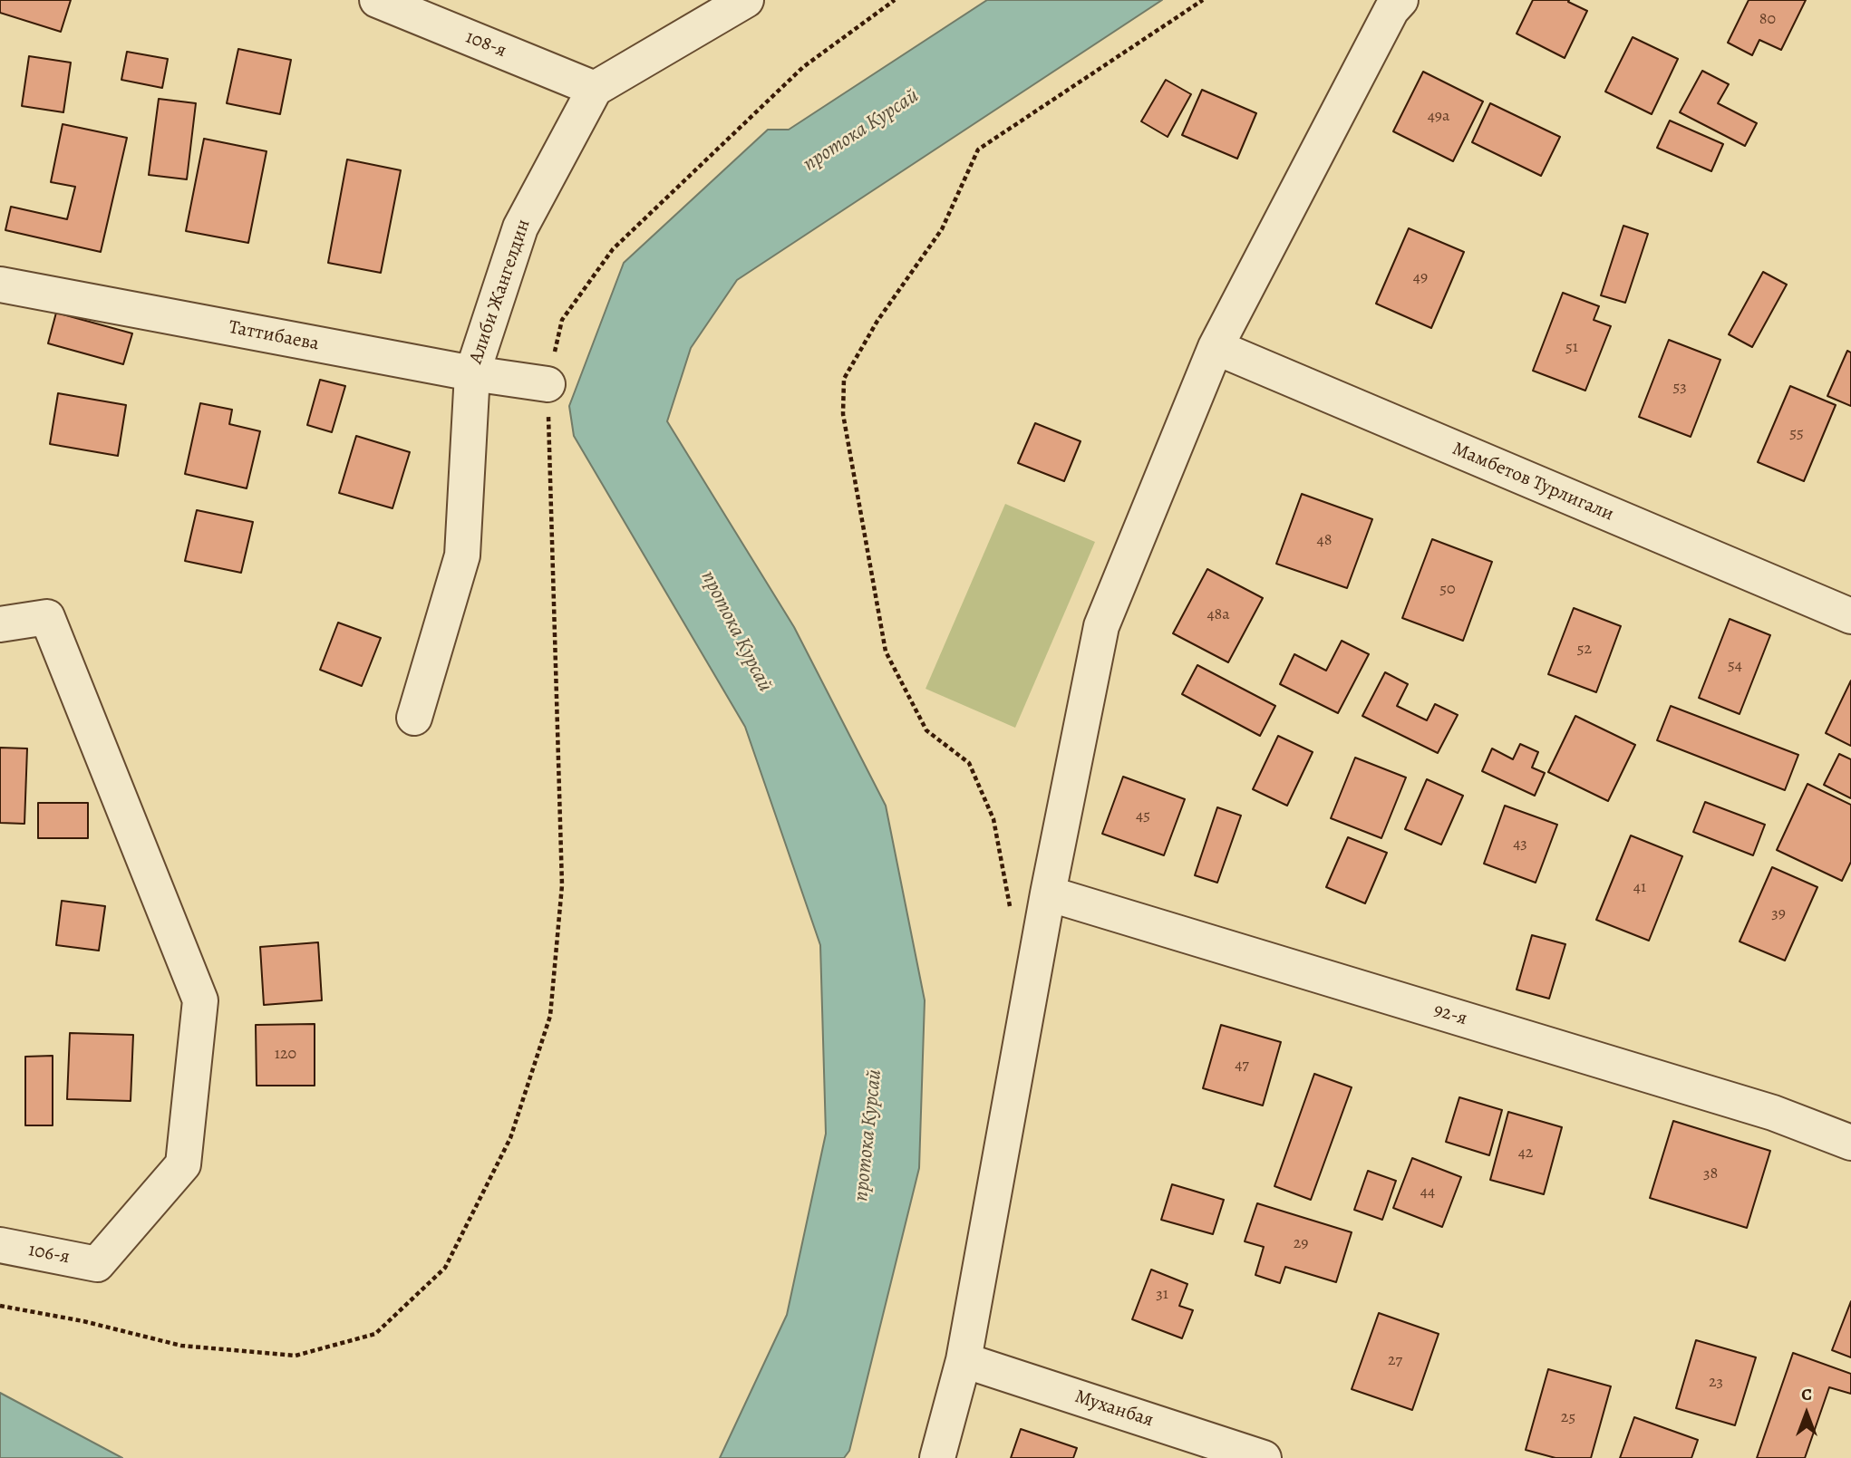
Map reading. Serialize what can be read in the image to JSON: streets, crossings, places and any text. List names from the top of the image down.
{
  "streets": {
    "street": [
      "108-я",
      "Алиби Жангелдин",
      "Таттибаева",
      "Мамбетов Турлигали",
      "92-я",
      "106-я",
      "Муханбая"
    ]
  },
  "crossings": [
    ["108-я", "Алиби Жангелдин"],
    ["Алиби Жангелдин", "Таттибаева"]
  ],
  "water": ["протока Курсай"],
  "house_numbers": [
    "80",
    "49а",
    "49",
    "51",
    "53",
    "55",
    "48",
    "50",
    "48а",
    "52",
    "54",
    "45",
    "43",
    "41",
    "39",
    "120",
    "47",
    "42",
    "38",
    "44",
    "29",
    "31",
    "27",
    "23",
    "25"
  ],
  "north": "top"
}
